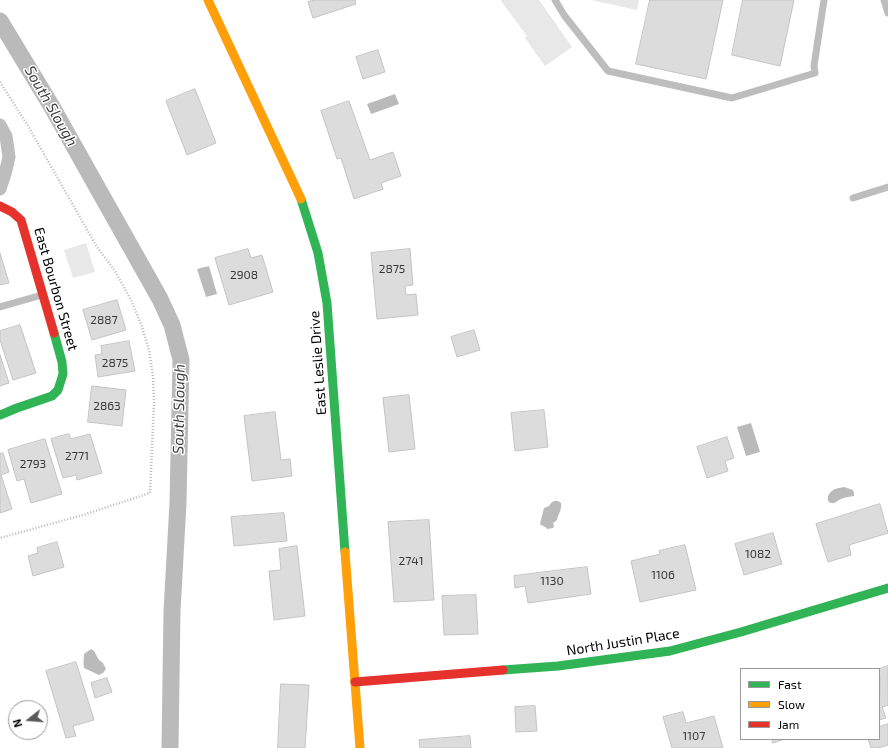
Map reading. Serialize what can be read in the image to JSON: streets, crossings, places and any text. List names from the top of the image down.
{
  "streets": {
    "street": ["East Bourbon Street", "East Leslie Drive", "North Justin Place"]
  },
  "crossings": [
    ["East Leslie Drive", "North Justin Place"]
  ],
  "water": ["South Slough"],
  "house_numbers": [
    "2875",
    "2908",
    "2887",
    "2875",
    "2863",
    "2771",
    "2793",
    "1082",
    "2741",
    "1106",
    "1130",
    "1107"
  ],
  "legend": ["Fast", "Slow", "Jam"],
  "north": "left"
}
